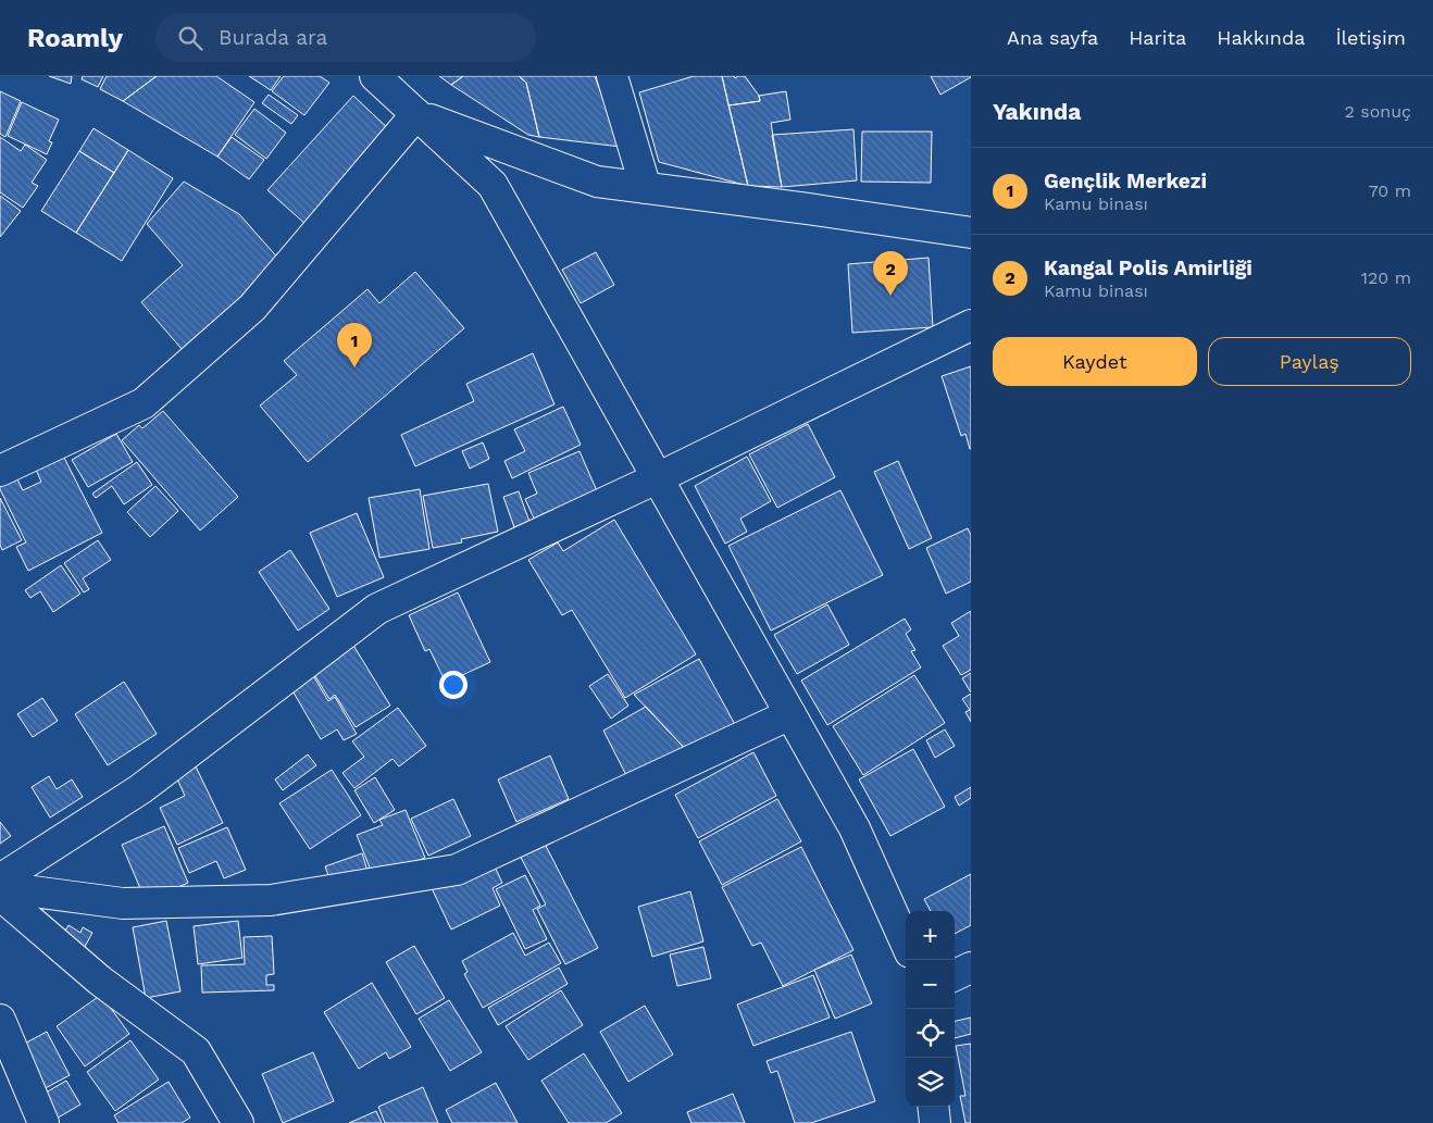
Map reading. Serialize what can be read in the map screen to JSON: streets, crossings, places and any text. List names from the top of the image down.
{
  "page": {
    "header": "Roamly",
    "search": "Burada ara",
    "nav": [
      "Ana sayfa",
      "Harita",
      "Hakkında",
      "İletişim"
    ],
    "heading": ["Yakında", "2 sonuç"],
    "list": [
      {
        "mark": "1",
        "name": "Gençlik Merkezi",
        "note": "Kamu binası",
        "value": "70 m"
      },
      {
        "mark": "2",
        "name": "Kangal Polis Amirliği",
        "note": "Kamu binası",
        "value": "120 m"
      }
    ],
    "pins": ["2", "1"],
    "buttons": ["Kaydet", "Paylaş"],
    "map_buttons": ["+", "−"]
  }
}
